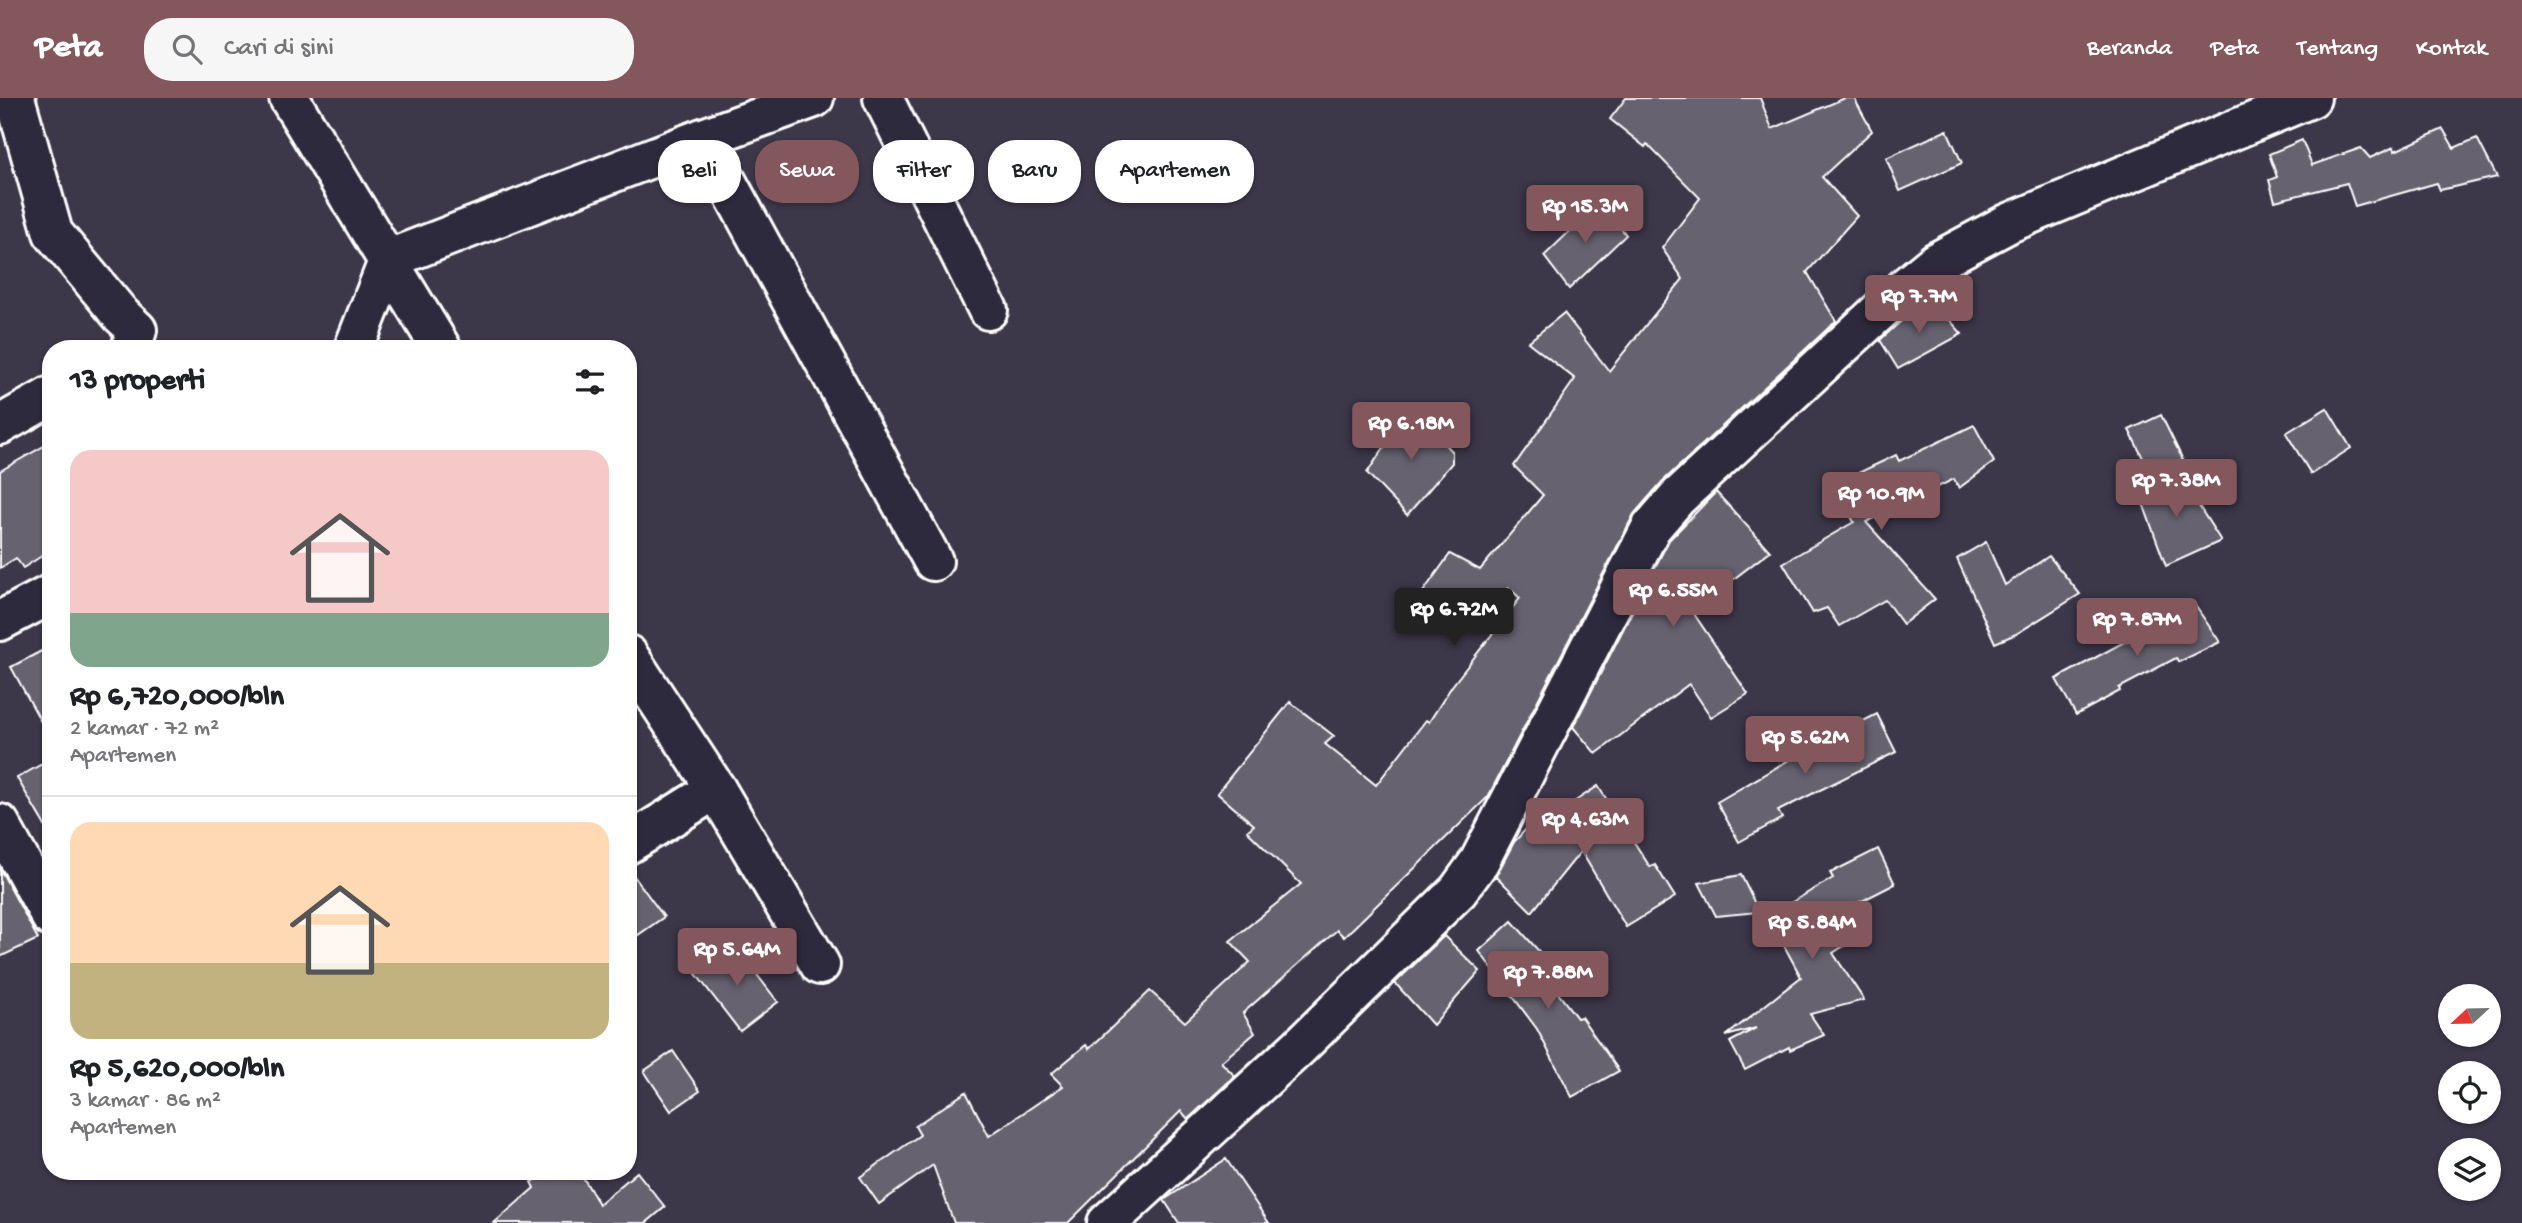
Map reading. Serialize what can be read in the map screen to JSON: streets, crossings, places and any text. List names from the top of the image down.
{
  "north": "left",
  "page": {
    "header": "Peta",
    "search": "Cari di sini",
    "nav": [
      "Beranda",
      "Peta",
      "Tentang",
      "Kontak"
    ],
    "chip": [
      "Beli",
      "Sewa",
      "Filter",
      "Baru",
      "Apartemen"
    ],
    "price": [
      "Rp 15.3M",
      "Rp 7.7M",
      "Rp 6.18M",
      "Rp 7.38M",
      "Rp 10.9M",
      "Rp 6.55M",
      "Rp 6.72M",
      "Rp 7.87M",
      "Rp 5.62M",
      "Rp 4.63M",
      "Rp 5.84M",
      "Rp 5.64M",
      "Rp 7.88M"
    ],
    "heading": "13 properti",
    "list": [
      {
        "name": "Rp 6,720,000/bln",
        "note": "2 kamar · 72 m² · Apartemen"
      },
      {
        "name": "Rp 5,620,000/bln",
        "note": "3 kamar · 86 m² · Apartemen"
      }
    ]
  }
}
